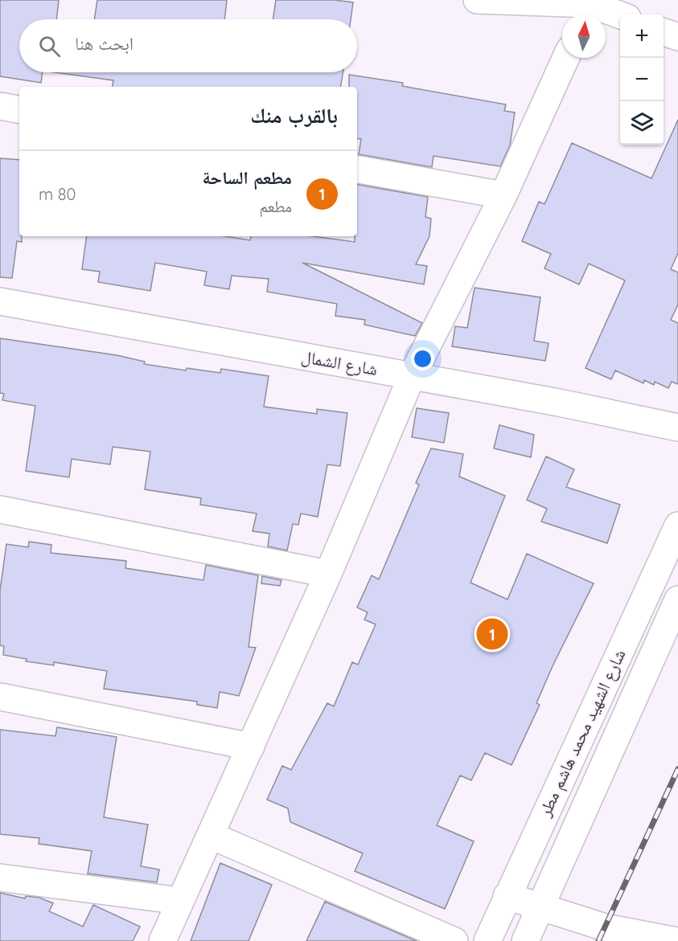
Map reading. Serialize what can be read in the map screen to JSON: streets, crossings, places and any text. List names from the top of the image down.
{
  "streets": {
    "street": ["شارع الشمال", "شارع الشهيد محمد هاشم مطر"]
  },
  "north": "top",
  "page": {
    "map_buttons": ["+", "−"],
    "search": "ابحث هنا",
    "heading": "بالقرب منك",
    "list": [
      {
        "mark": "1",
        "name": "مطعم الساحة",
        "note": "مطعم",
        "value": "80 m"
      }
    ],
    "pins": "1"
  }
}
